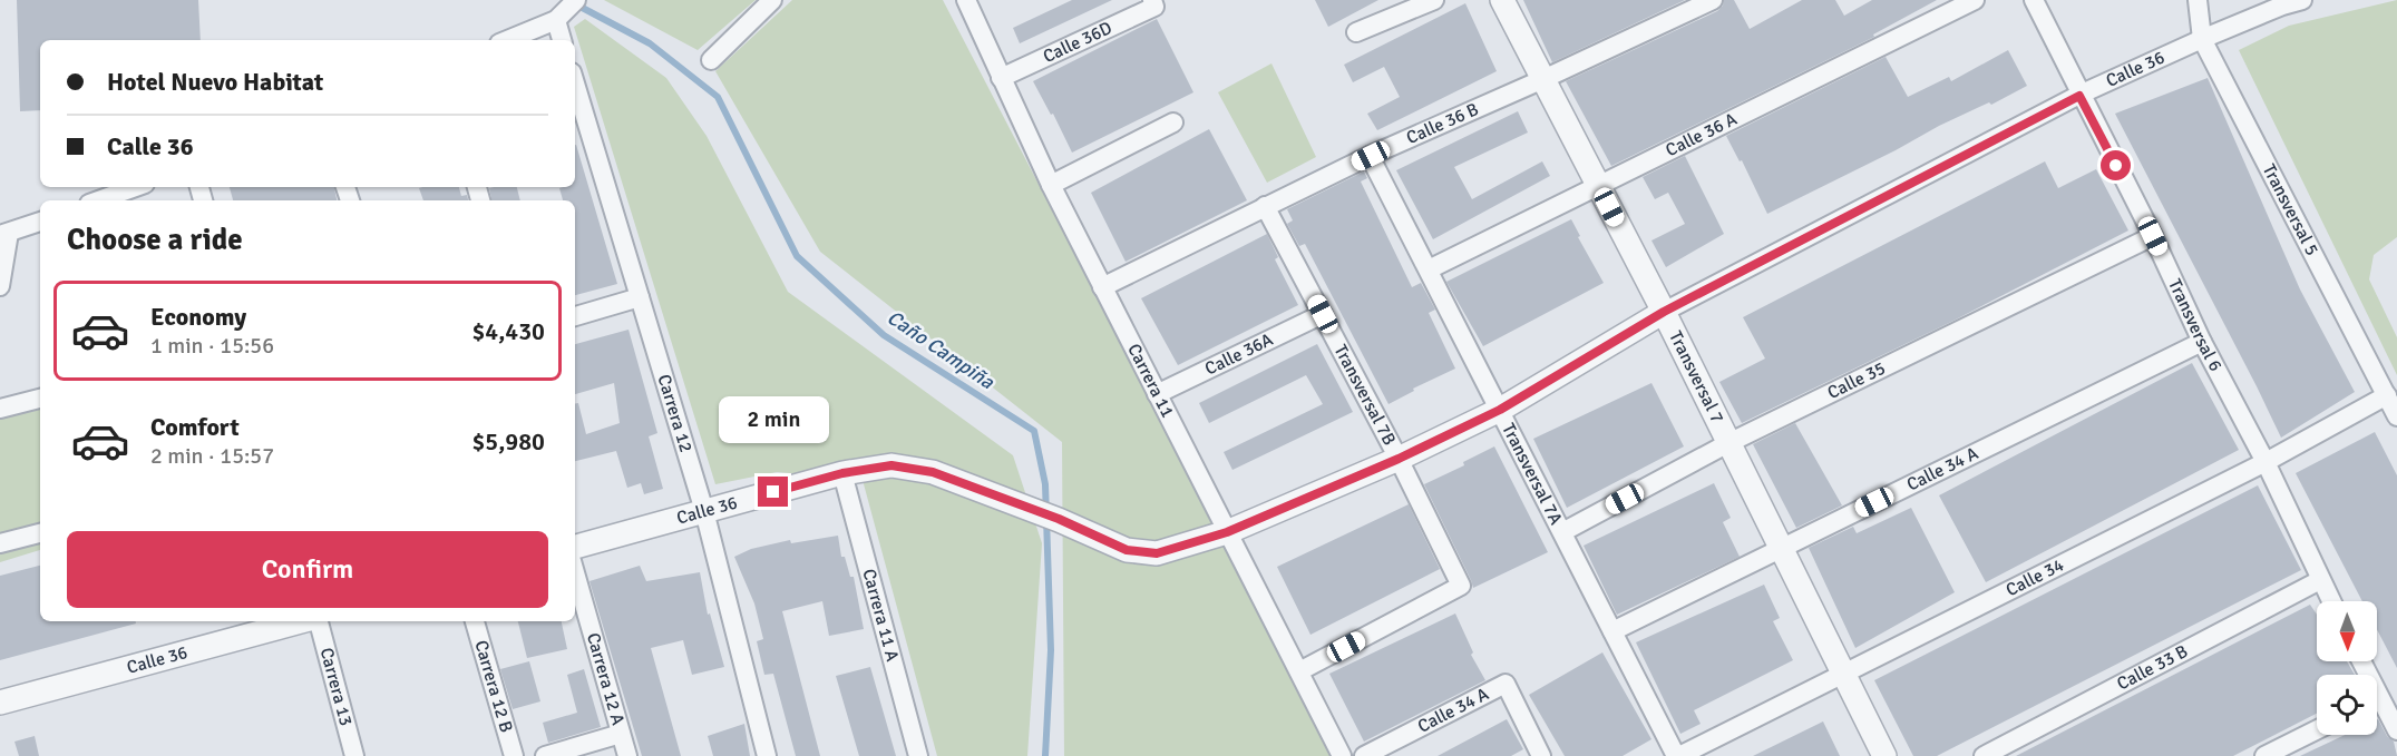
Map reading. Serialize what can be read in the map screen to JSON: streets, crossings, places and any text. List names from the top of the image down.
{
  "streets": {
    "street": [
      "Calle 36D",
      "Calle 36",
      "Calle 36 B",
      "Calle 36 A",
      "Transversal 5",
      "Transversal 6",
      "Calle 36A",
      "Transversal 7",
      "Carrera 11",
      "Calle 35",
      "Transversal 7B",
      "Carrera 12",
      "Calle 34 A",
      "Transversal 7A",
      "Calle 34",
      "Carrera 11 A",
      "Calle 33 B",
      "Carrera 12 A",
      "Carrera 13",
      "Carrera 12 B"
    ]
  },
  "crossings": [
    ["Calle 36D", "Carrera 11"],
    ["Calle 36", "Transversal 5"],
    ["Calle 36", "Transversal 6"],
    ["Calle 36", "Transversal 7"],
    ["Calle 36", "Carrera 11"],
    ["Calle 36", "Transversal 7B"],
    ["Calle 36", "Carrera 12"],
    ["Calle 36", "Transversal 7A"],
    ["Calle 36", "Carrera 11 A"],
    ["Calle 36 B", "Transversal 7"],
    ["Calle 36 B", "Carrera 11"],
    ["Calle 36 B", "Transversal 7B"],
    ["Calle 36 B", "Transversal 7A"],
    ["Calle 36 A", "Transversal 7"],
    ["Calle 36 A", "Transversal 7A"],
    ["Transversal 5", "Calle 34"],
    ["Transversal 6", "Calle 35"],
    ["Transversal 6", "Calle 34 A"],
    ["Transversal 6", "Calle 34"],
    ["Transversal 6", "Calle 33 B"],
    ["Calle 36A", "Carrera 11"],
    ["Calle 36A", "Transversal 7B"],
    ["Transversal 7", "Calle 35"],
    ["Transversal 7", "Calle 34 A"],
    ["Transversal 7", "Calle 34"],
    ["Carrera 11", "Transversal 7B"],
    ["Calle 35", "Transversal 7A"],
    ["Calle 34 A", "Transversal 7A"],
    ["Transversal 7A", "Calle 34"]
  ],
  "water": ["Caño Campiña"],
  "north": "bottom",
  "page": {
    "banner": ["Hotel Nuevo Habitat", "Calle 36"],
    "heading": "Choose a ride",
    "list": [
      {
        "name": "Economy",
        "note": "1 min · 15:56",
        "value": "$4,430"
      },
      {
        "name": "Comfort",
        "note": "2 min · 15:57",
        "value": "$5,980"
      }
    ],
    "bubble": "2 min",
    "buttons": "Confirm"
  }
}
